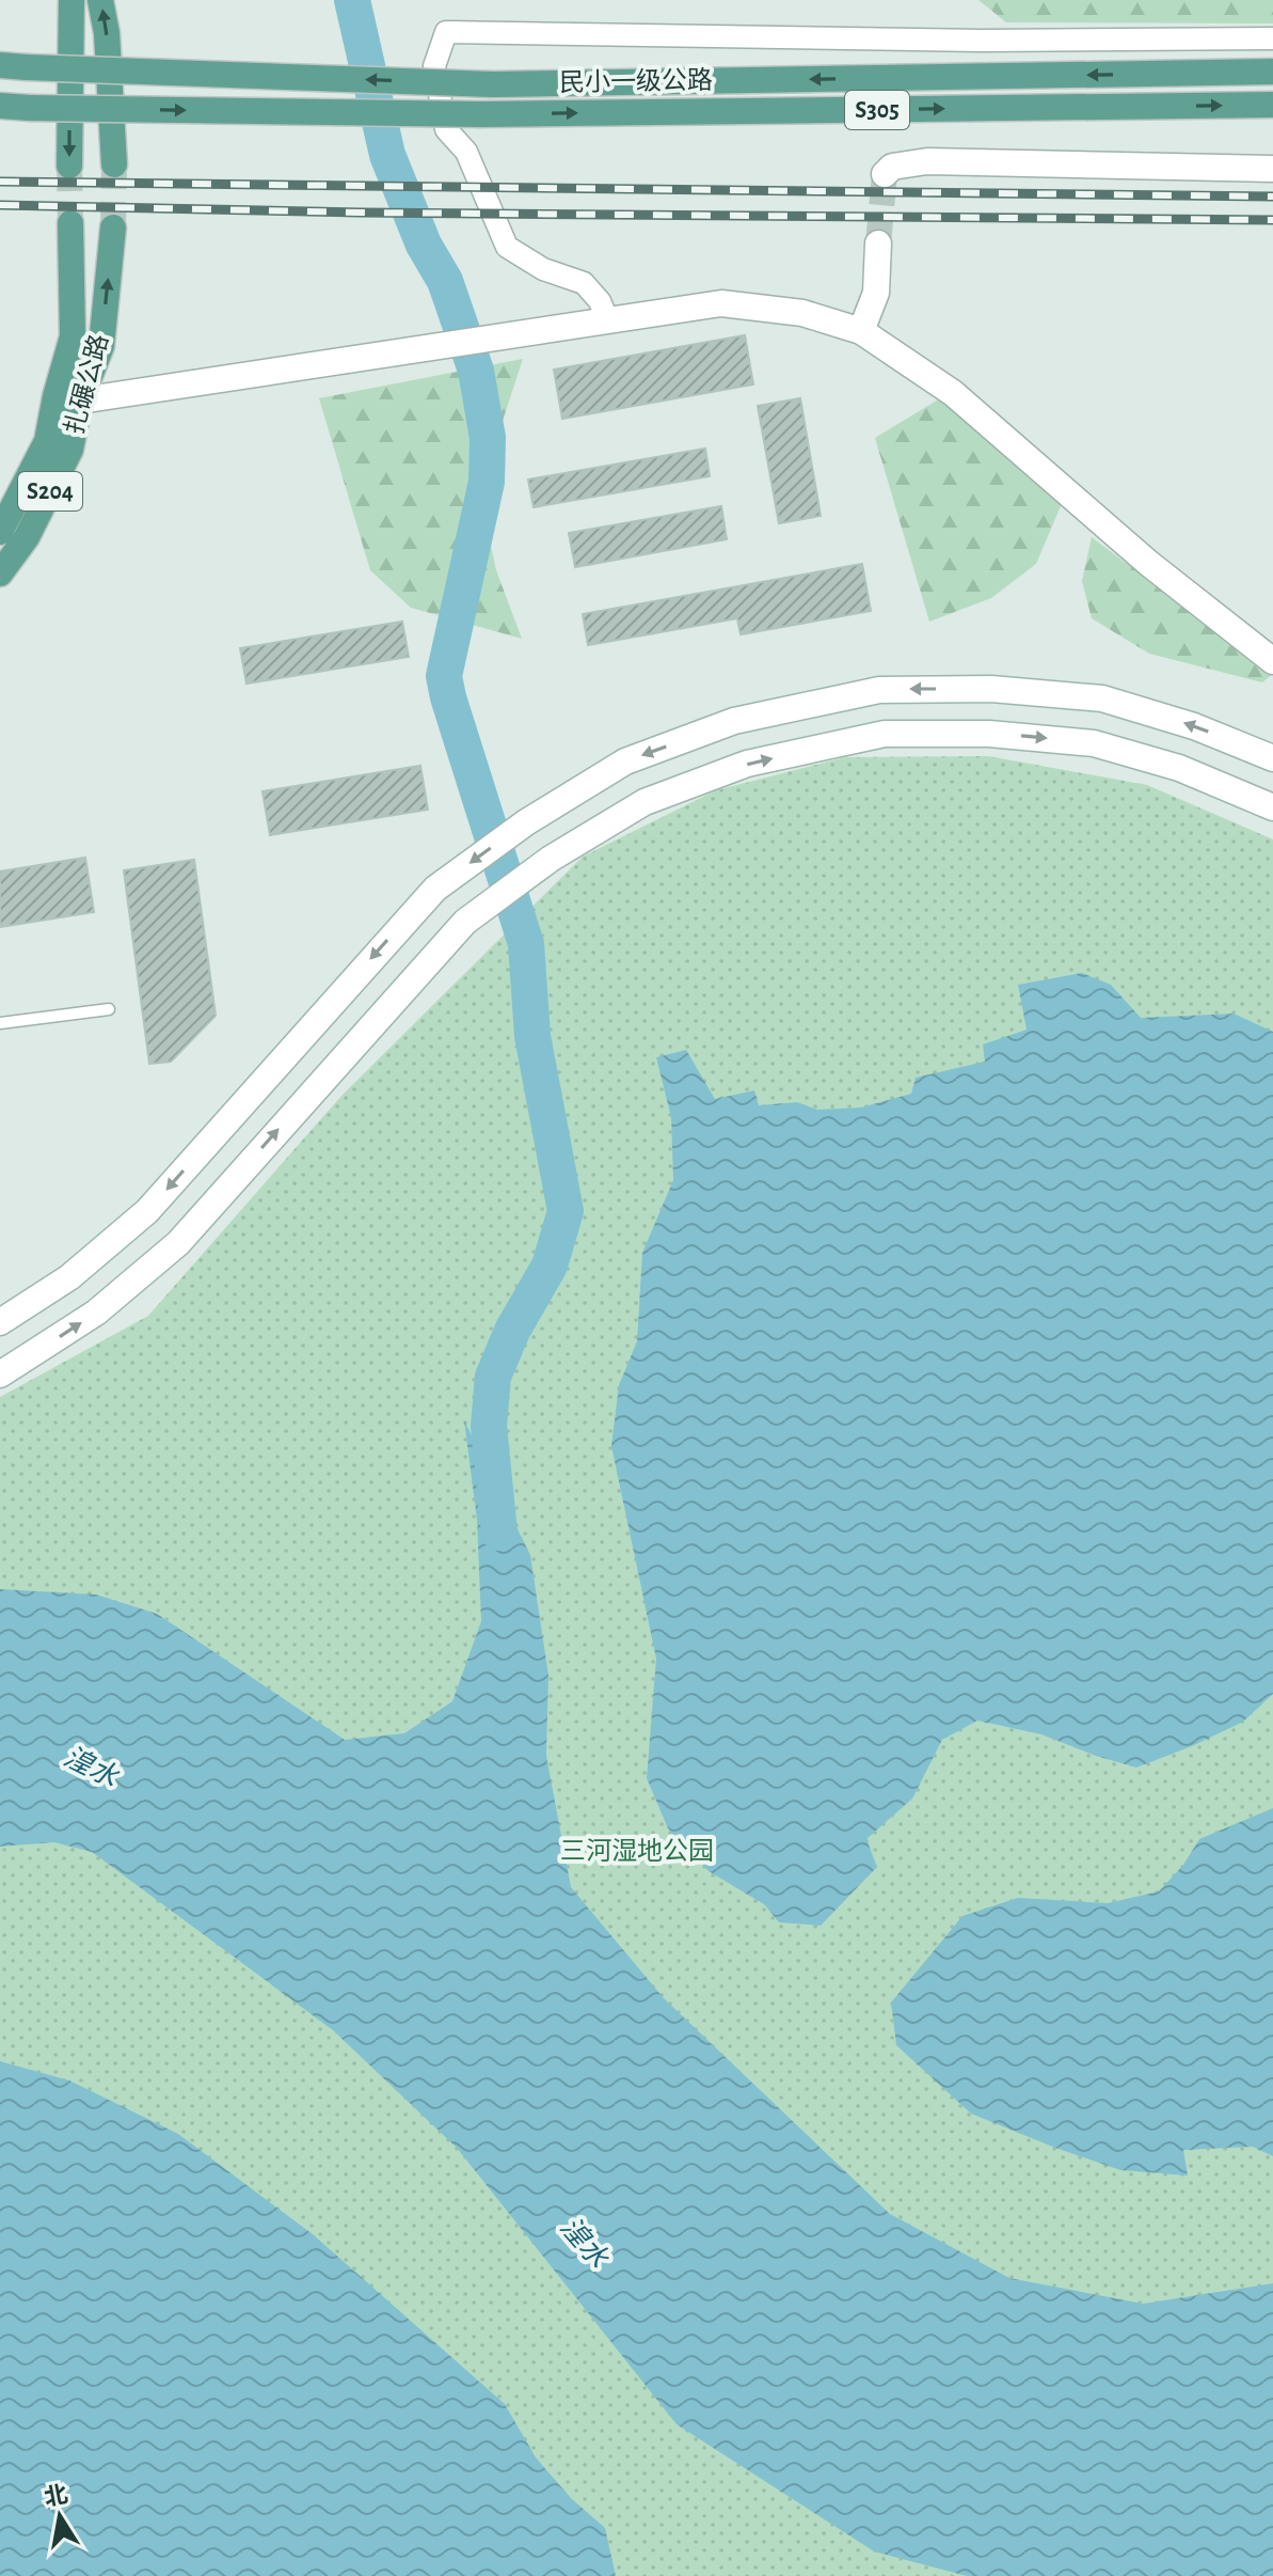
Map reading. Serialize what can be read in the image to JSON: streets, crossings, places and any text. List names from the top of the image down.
{
  "streets": {
    "main road": [
      "民小一级公路",
      "S305",
      "扎碾公路",
      "S204"
    ]
  },
  "water": ["湟水"],
  "parks": ["三河湿地公园"],
  "north": "top"
}
